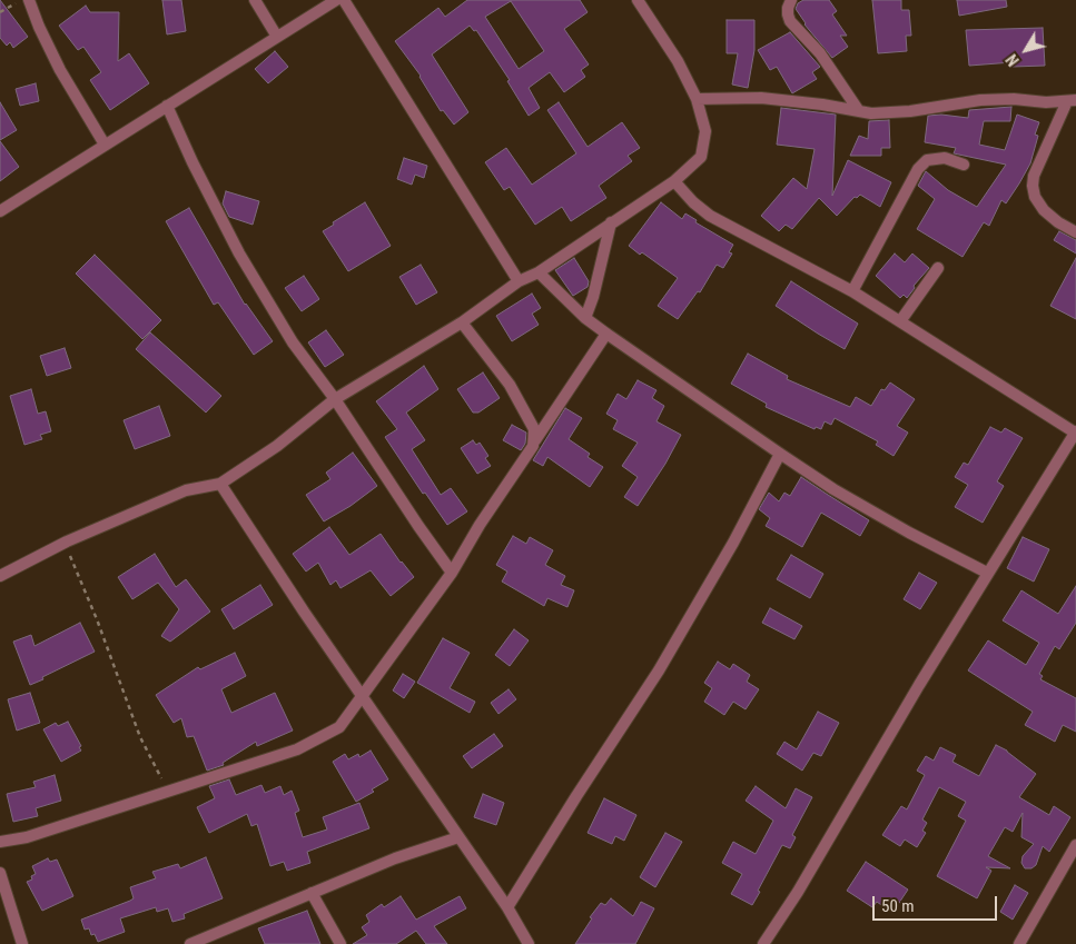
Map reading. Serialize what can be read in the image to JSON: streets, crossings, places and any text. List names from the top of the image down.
{
  "scale_bar": "50 m",
  "north": "bottom left"
}
